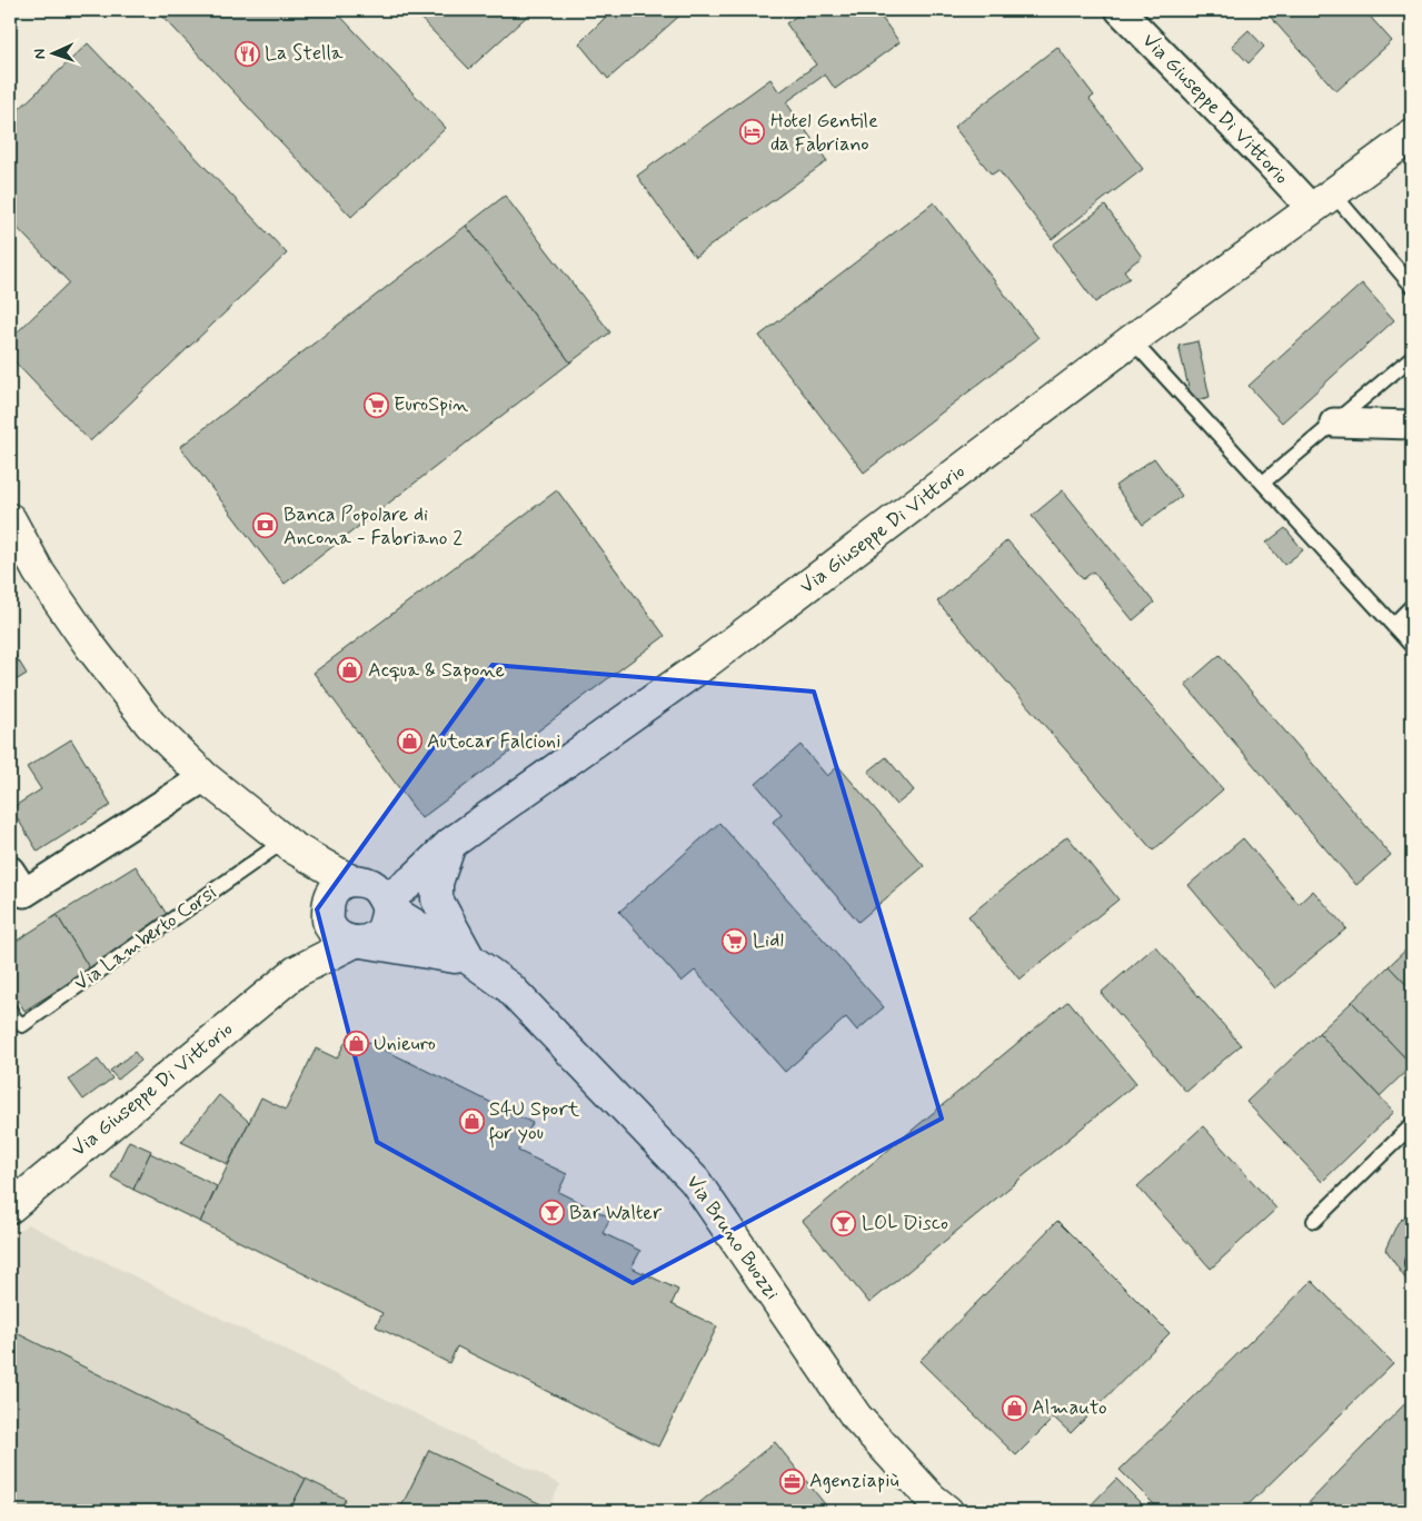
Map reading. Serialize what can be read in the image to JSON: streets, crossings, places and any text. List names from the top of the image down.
{
  "streets": {
    "main road": ["Via Giuseppe Di Vittorio", "Via Bruno Buozzi"],
    "lane": ["Via Lamberto Corsi"]
  },
  "crossings": [
    ["Via Giuseppe Di Vittorio", "Via Bruno Buozzi"]
  ],
  "places": {
    "restaurant": ["La Stella"],
    "hotel": ["Hotel Gentile da Fabriano"],
    "supermarket": ["EuroSpin", "Lidl"],
    "bank": ["Banca Popolare di Ancona - Fabriano 2"],
    "shop": [
      "Acqua & Sapone",
      "Autocar Falcioni",
      "Unieuro",
      "S4U Sport for you",
      "Almauto"
    ],
    "bar": ["Bar Walter", "LOL Disco"],
    "office": ["Agenziapiù"]
  },
  "north": "left"
}
